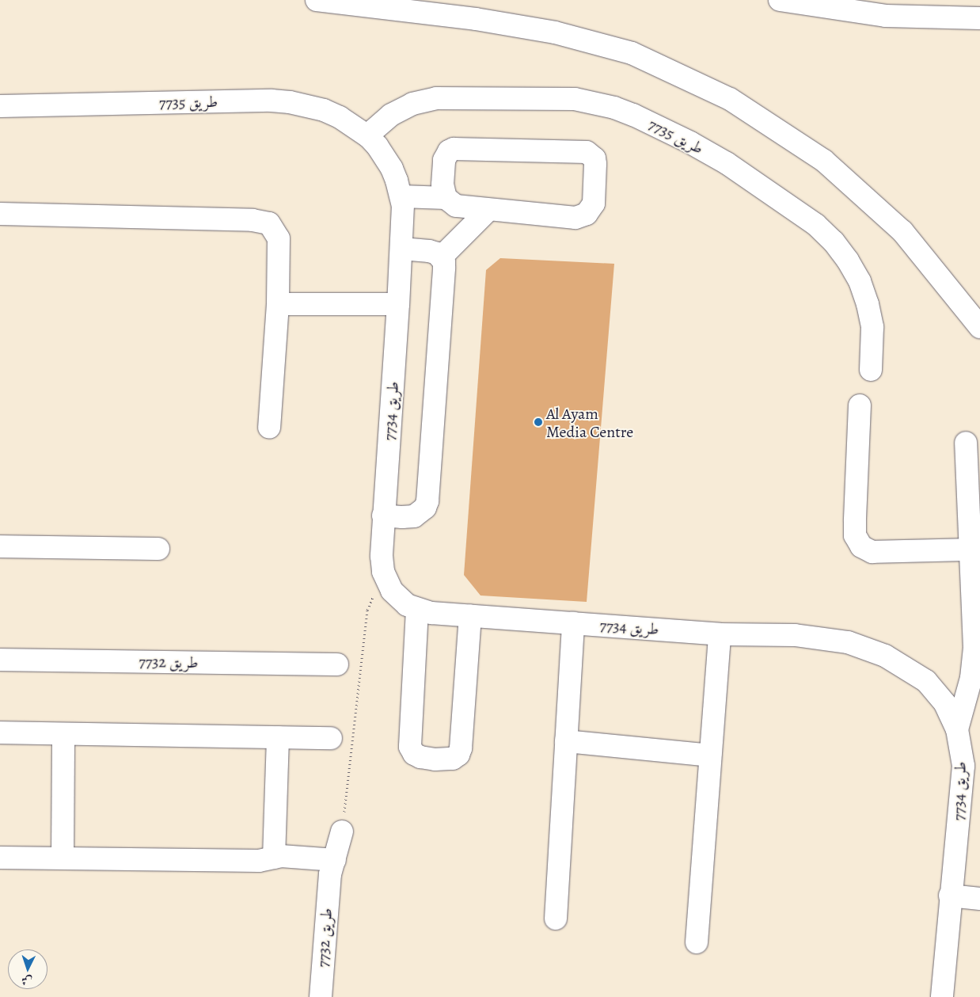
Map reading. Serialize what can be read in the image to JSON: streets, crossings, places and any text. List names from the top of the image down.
{
  "streets": {
    "main road": ["طريق 7735", "طريق 7734", "طريق 7732"]
  },
  "crossings": [
    ["طريق 7735", "طريق 7734"]
  ],
  "places": ["Al Ayam Media Centre"],
  "north": "bottom"
}
